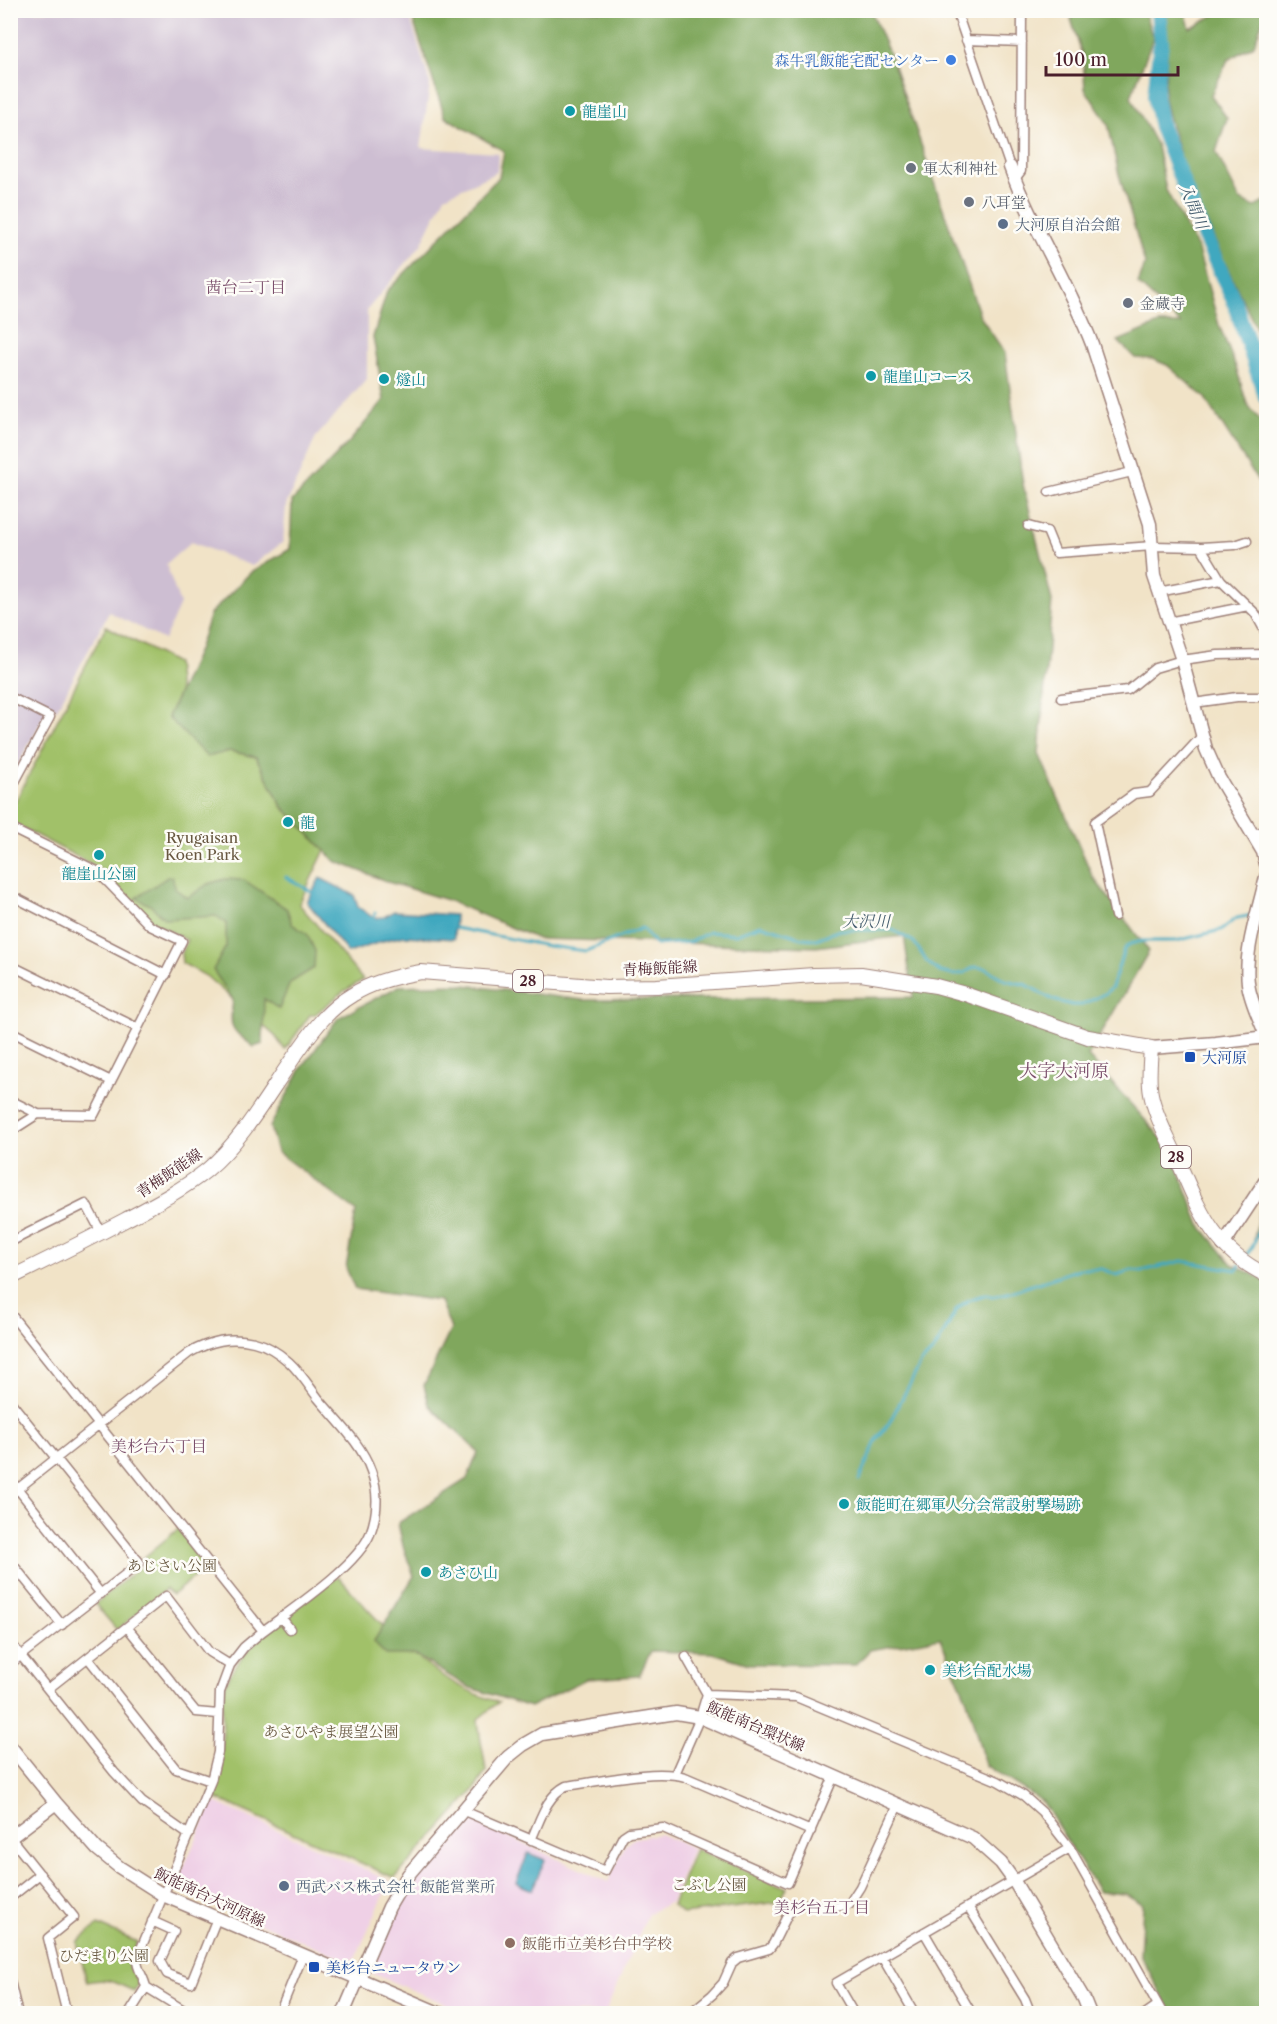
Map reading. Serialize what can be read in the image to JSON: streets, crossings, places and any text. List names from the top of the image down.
{
  "streets": {
    "main road": ["青梅飯能線", "28"],
    "street": ["飯能南台環状線", "飯能南台大河原線"]
  },
  "crossings": [
    ["青梅飯能線", "28"],
    ["飯能南台環状線", "飯能南台大河原線"]
  ],
  "districts": [
    "茜台二丁目",
    "大字大河原",
    "美杉台六丁目",
    "美杉台五丁目"
  ],
  "water": ["入間川", "大沢川"],
  "parks": [
    "Ryugaisan Koen Park",
    "あじさい公園",
    "あさひやま展望公園",
    "こぶし公園",
    "ひだまり公園"
  ],
  "places": {
    "other": [
      "森牛乳飯能宅配センター",
      "龍崖山",
      "軍太利神社",
      "八耳堂",
      "大河原自治会館",
      "金蔵寺",
      "龍崖山コース",
      "燧山",
      "龍",
      "龍崖山公園",
      "飯能町在郷軍人分会常設射撃場跡",
      "あさひ山",
      "美杉台配水場",
      "西武バス株式会社 飯能営業所",
      "飯能市立美杉台中学校"
    ],
    "transit": ["大河原", "美杉台ニュータウン"]
  },
  "scale_bar": "100 m"
}
